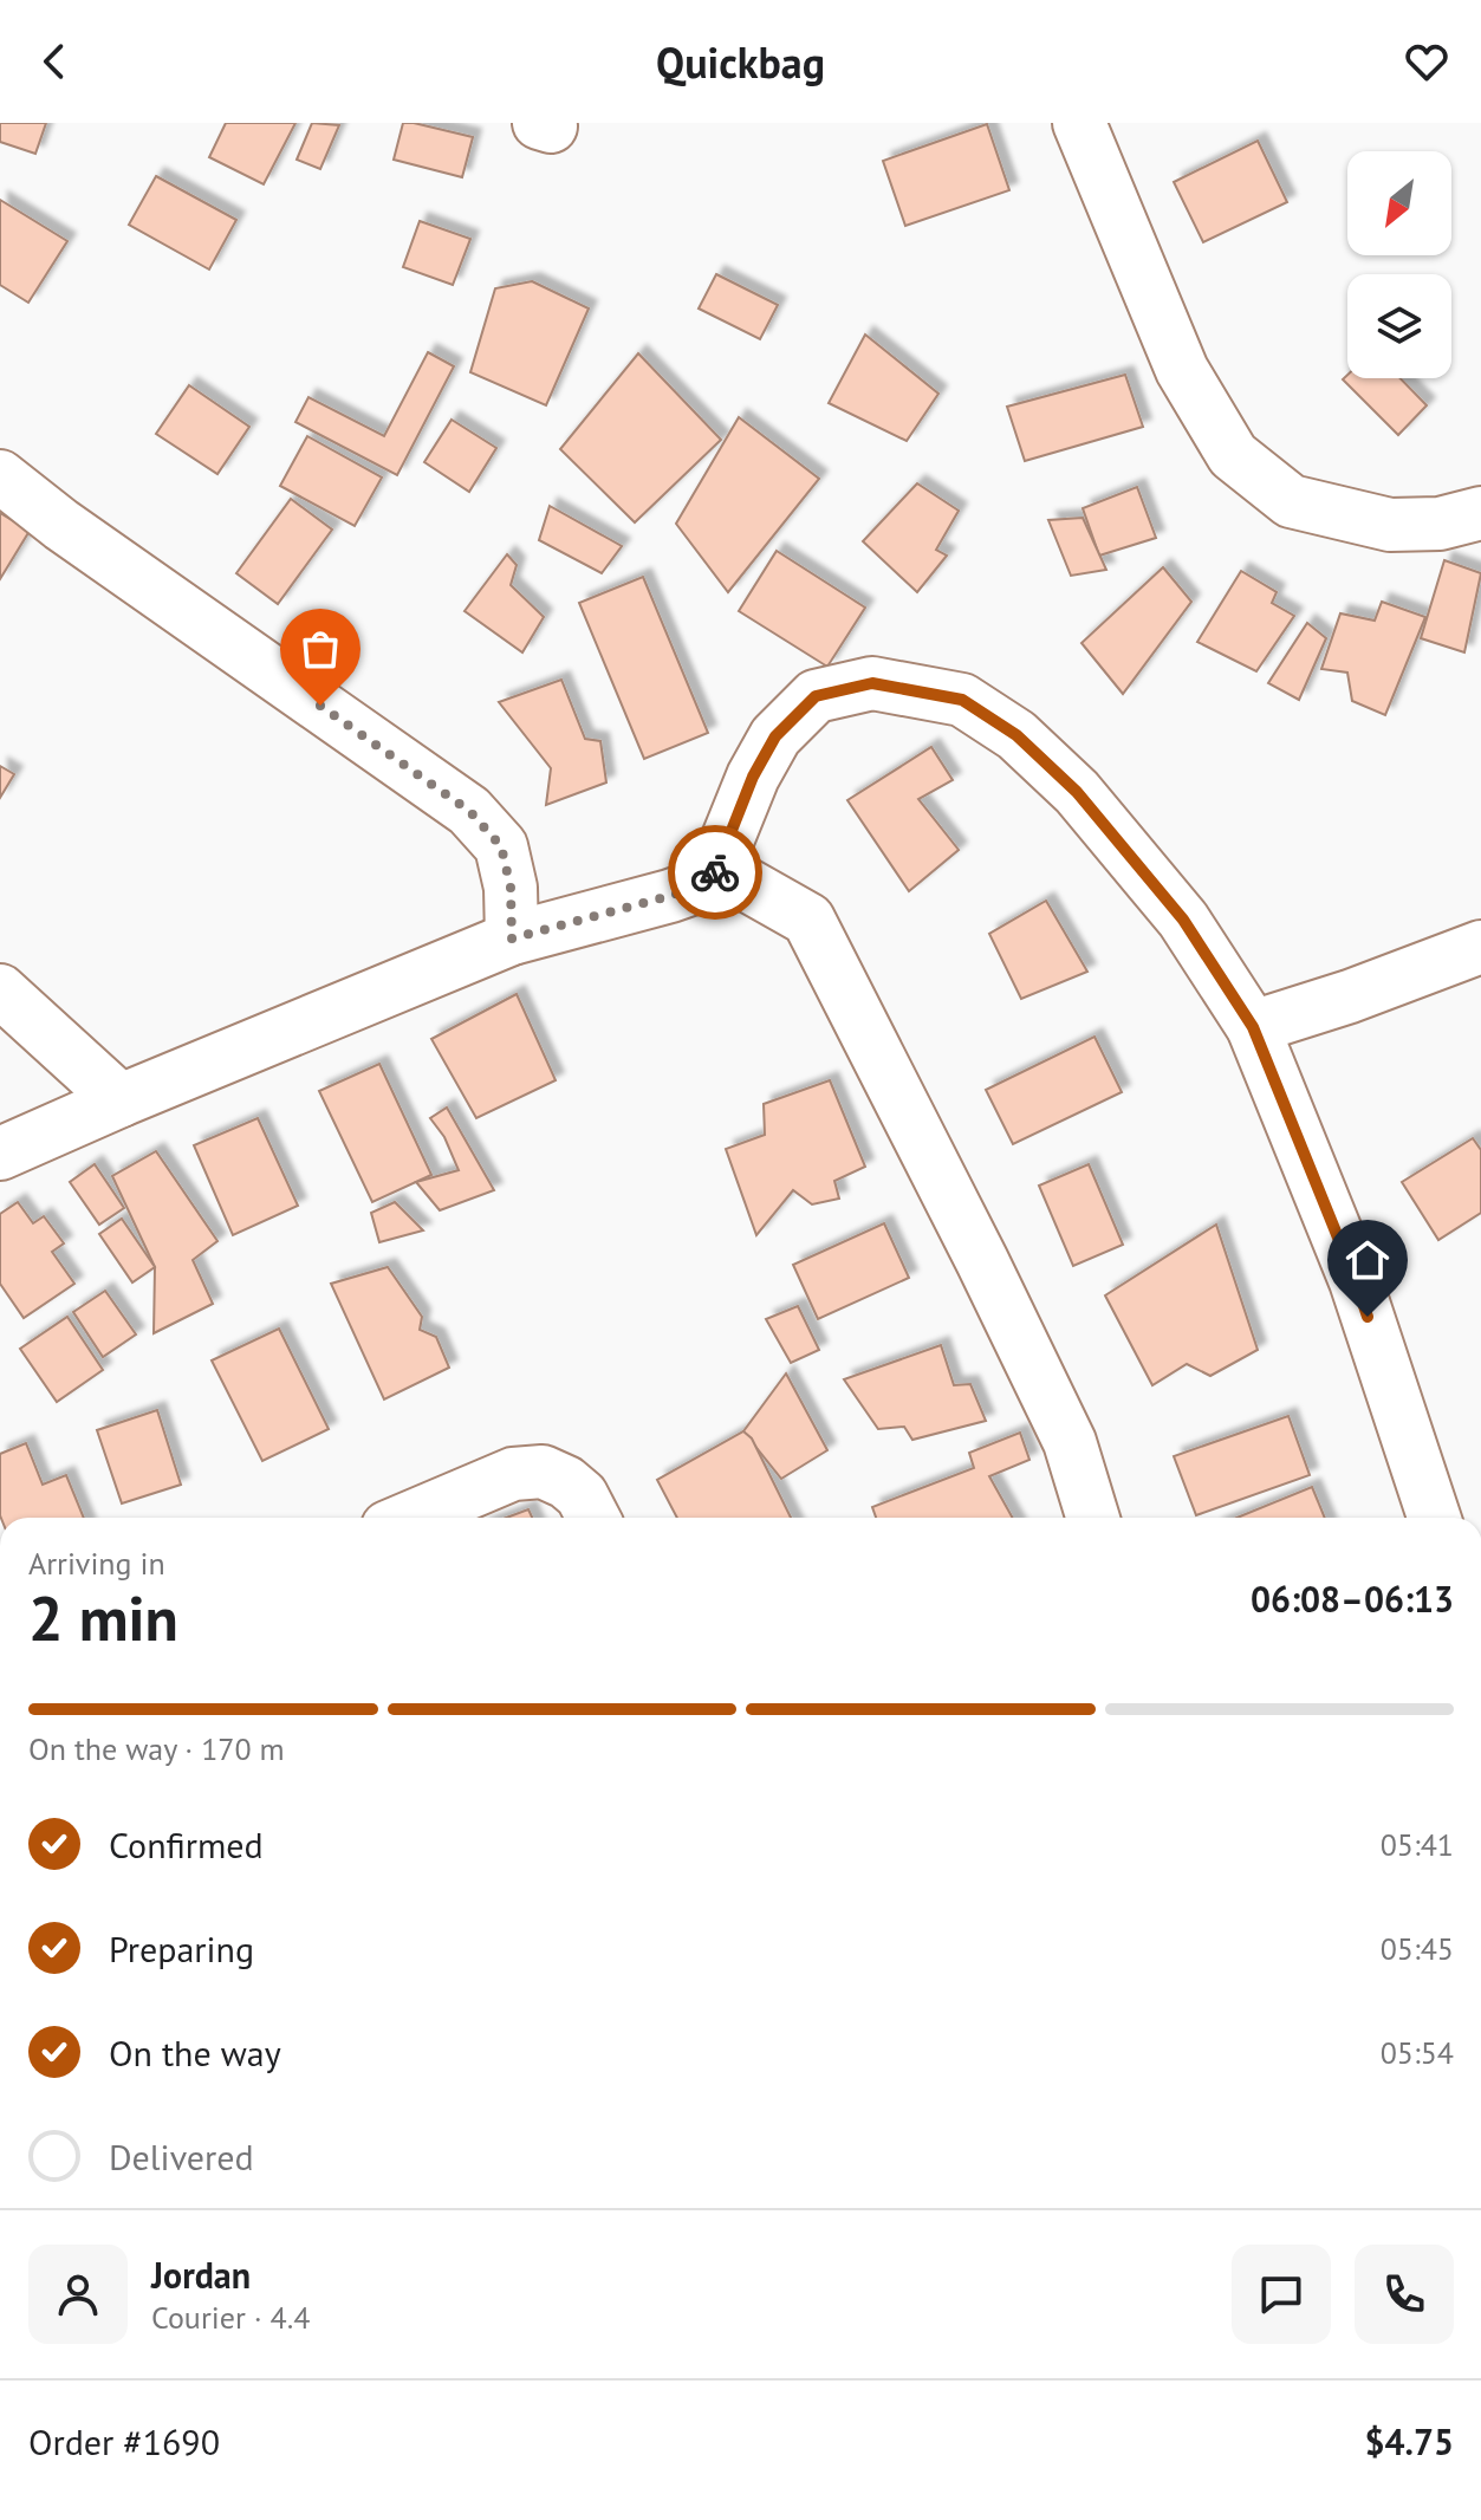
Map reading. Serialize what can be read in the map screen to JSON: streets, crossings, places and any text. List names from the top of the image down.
{
  "north": "bottom left",
  "page": {
    "header": "Quickbag",
    "heading": ["2 min", "Arriving in", "06:08–06:13"],
    "panel": [
      "Jordan",
      "Courier · 4.4",
      "Order #1690",
      "$4.75"
    ],
    "bar": "On the way · 170 m",
    "list": [
      ["Confirmed", "05:41"],
      ["Preparing", "05:45"],
      ["On the way", "05:54"],
      "Delivered"
    ]
  }
}
